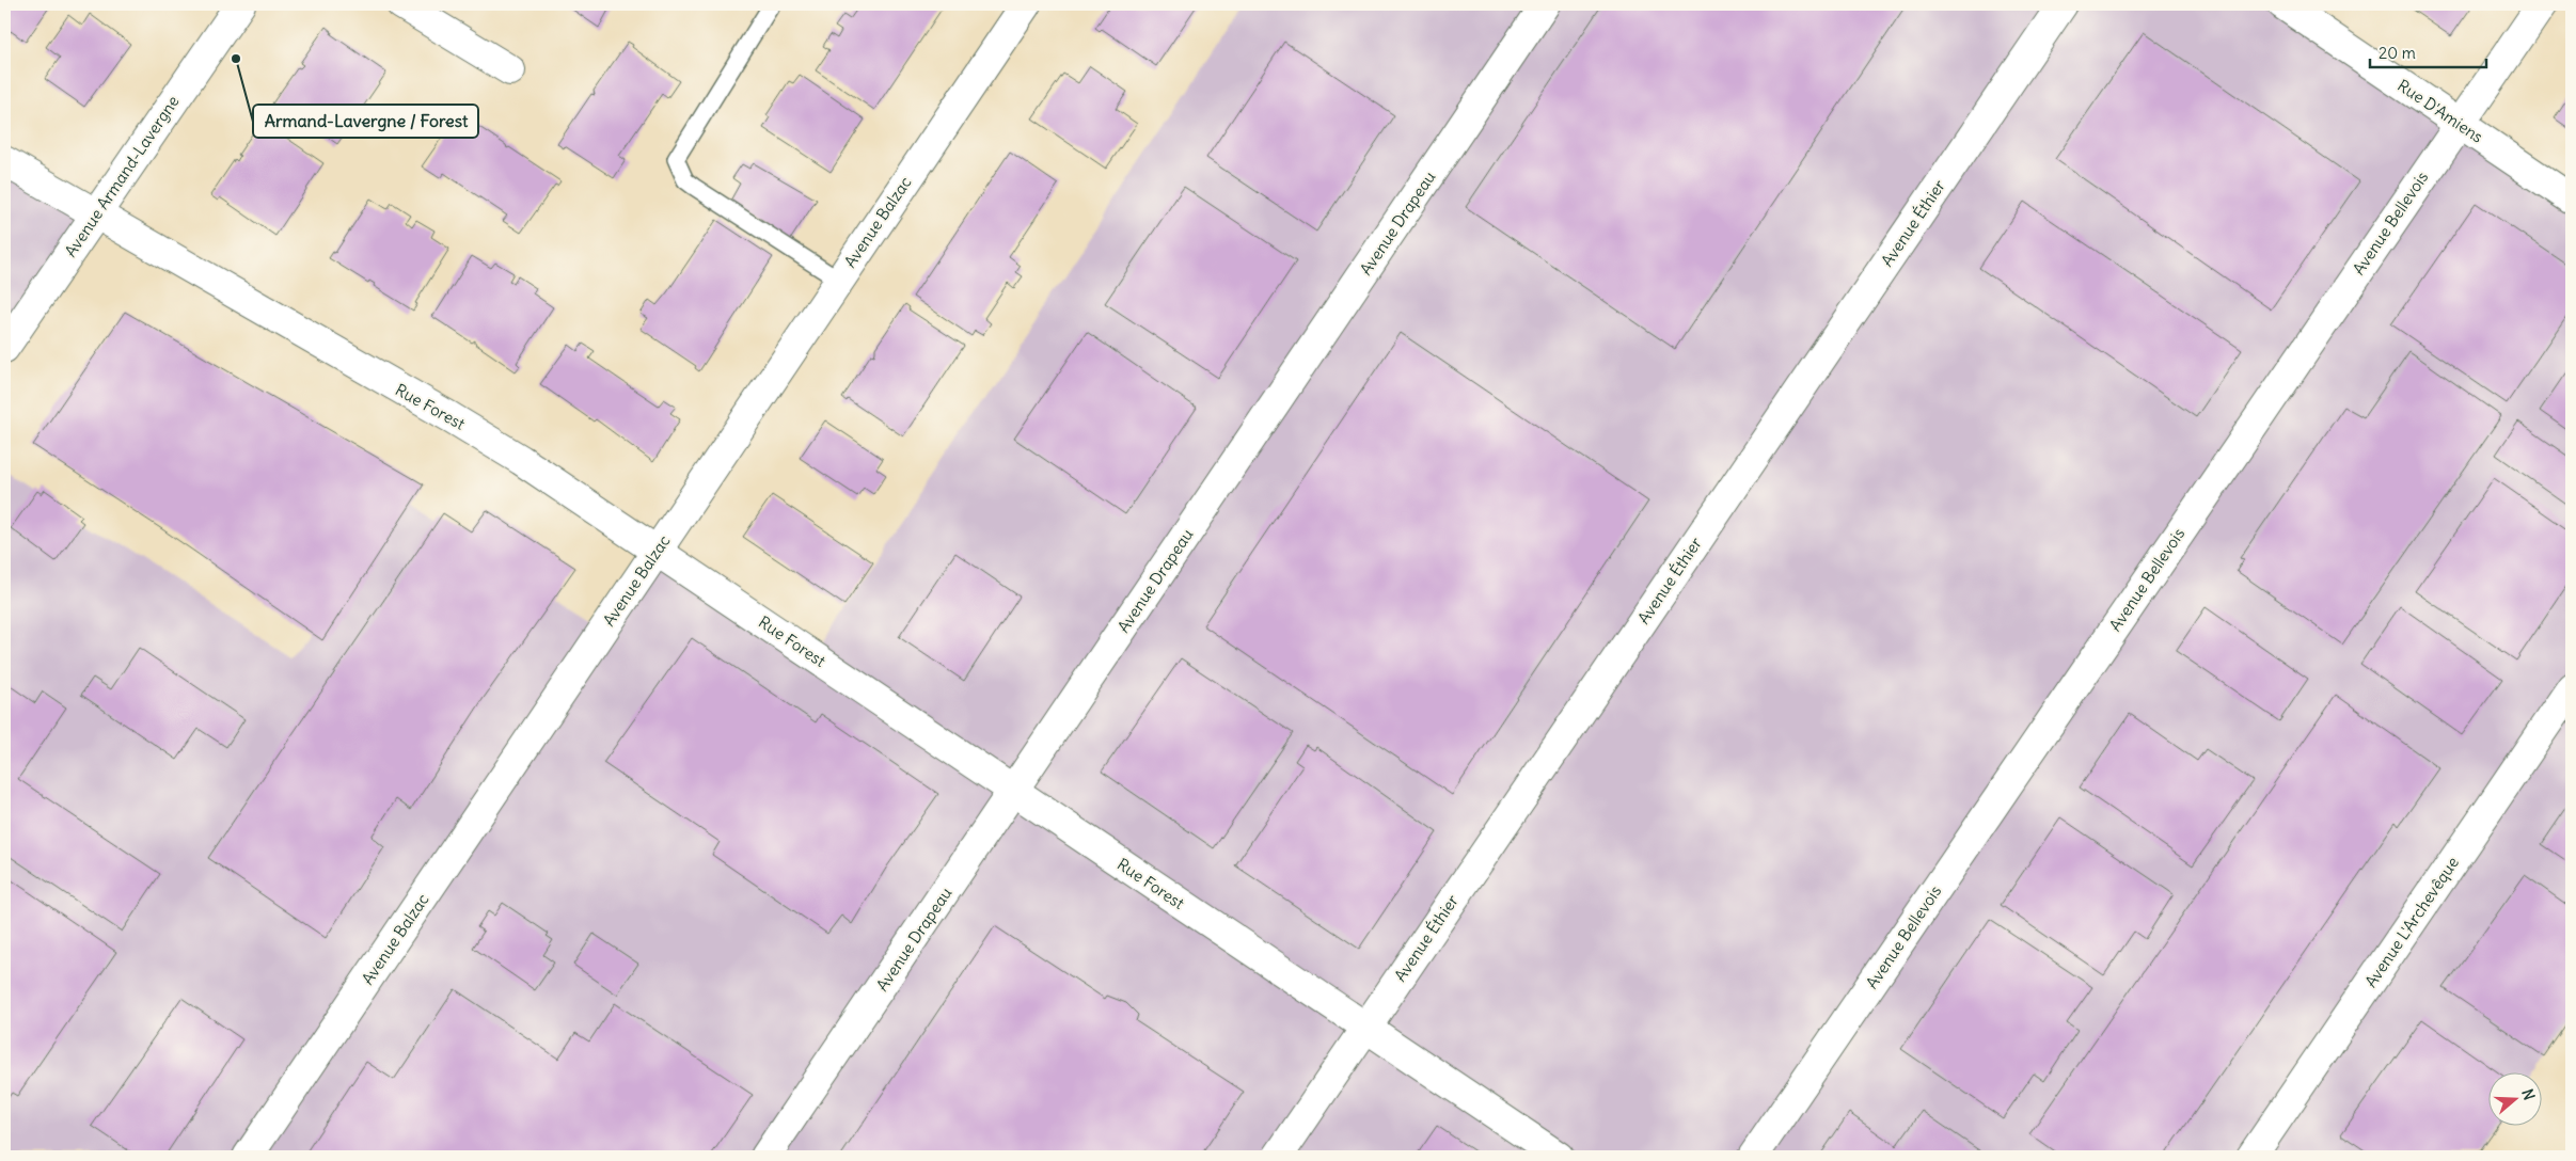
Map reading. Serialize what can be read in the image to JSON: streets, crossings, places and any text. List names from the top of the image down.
{
  "streets": {
    "street": [
      "Rue D'Amiens",
      "Avenue Armand-Lavergne",
      "Avenue Balzac",
      "Avenue Drapeau",
      "Avenue Éthier",
      "Avenue Bellevois",
      "Rue Forest",
      "Avenue L'Archevêque"
    ]
  },
  "crossings": [
    ["Rue D'Amiens", "Avenue Bellevois"],
    ["Avenue Armand-Lavergne", "Rue Forest"],
    ["Avenue Balzac", "Rue Forest"],
    ["Avenue Drapeau", "Rue Forest"],
    ["Avenue Éthier", "Rue Forest"]
  ],
  "places": ["Armand-Lavergne / Forest"],
  "scale_bar": "20 m",
  "north": "right"
}
